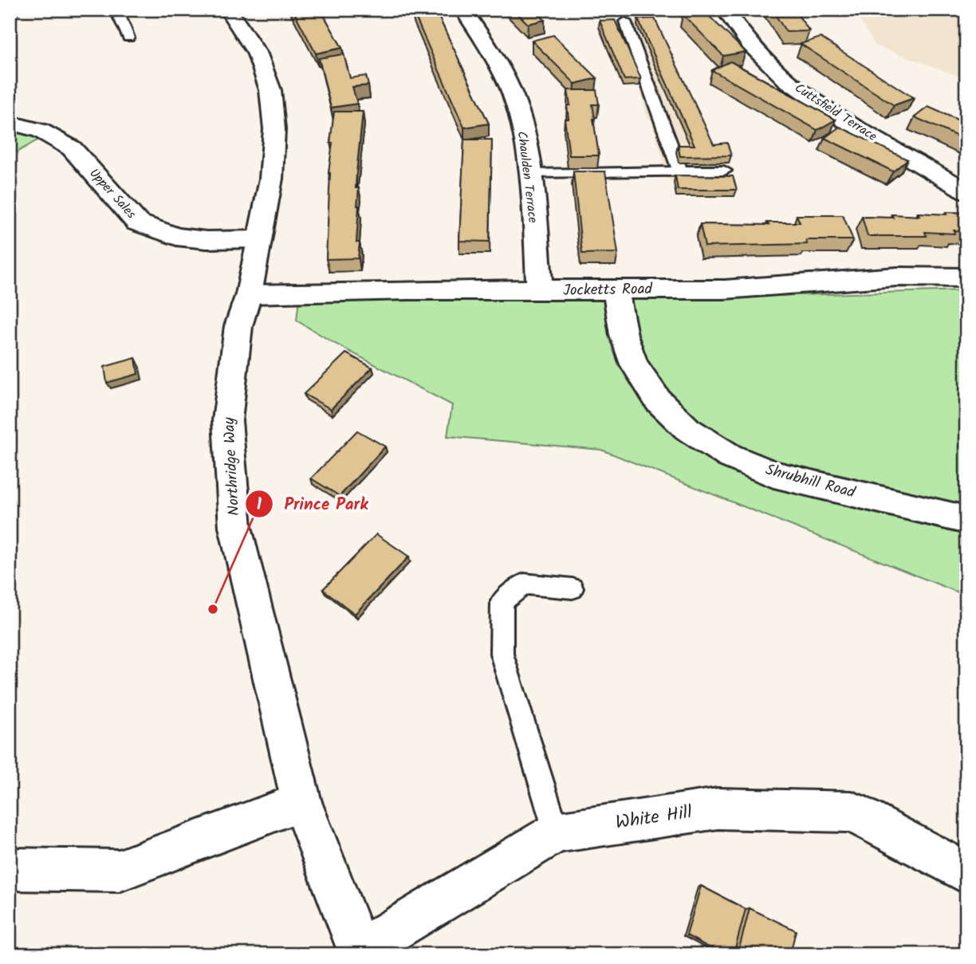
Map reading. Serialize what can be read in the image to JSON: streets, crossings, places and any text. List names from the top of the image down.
{
  "streets": {
    "street": [
      "Cuttsfield Terrace",
      "Chaulden Terrace",
      "Upper Sales",
      "Jocketts Road",
      "Northridge Way",
      "Shrubhill Road",
      "White Hill"
    ]
  },
  "crossings": [
    ["Chaulden Terrace", "Jocketts Road"],
    ["Upper Sales", "Northridge Way"],
    ["Jocketts Road", "Northridge Way"],
    ["Jocketts Road", "Shrubhill Road"],
    ["Northridge Way", "White Hill"]
  ],
  "places": ["Prince Park"]
}
